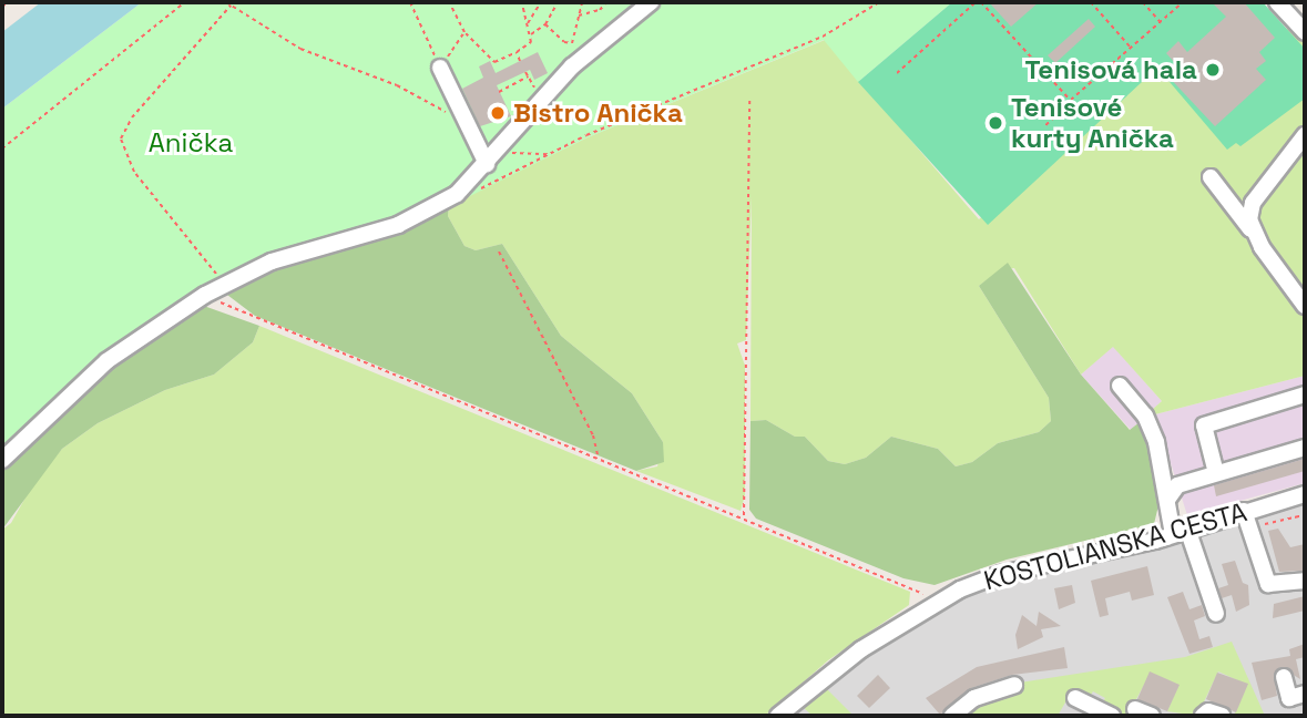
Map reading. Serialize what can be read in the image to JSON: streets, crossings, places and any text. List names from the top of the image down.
{
  "streets": {
    "street": ["KOSTOLIANSKA CESTA"]
  },
  "parks": ["Anička"],
  "places": ["Tenisová hala", "Bistro Anička", "Tenisové kurty Anička"]
}
